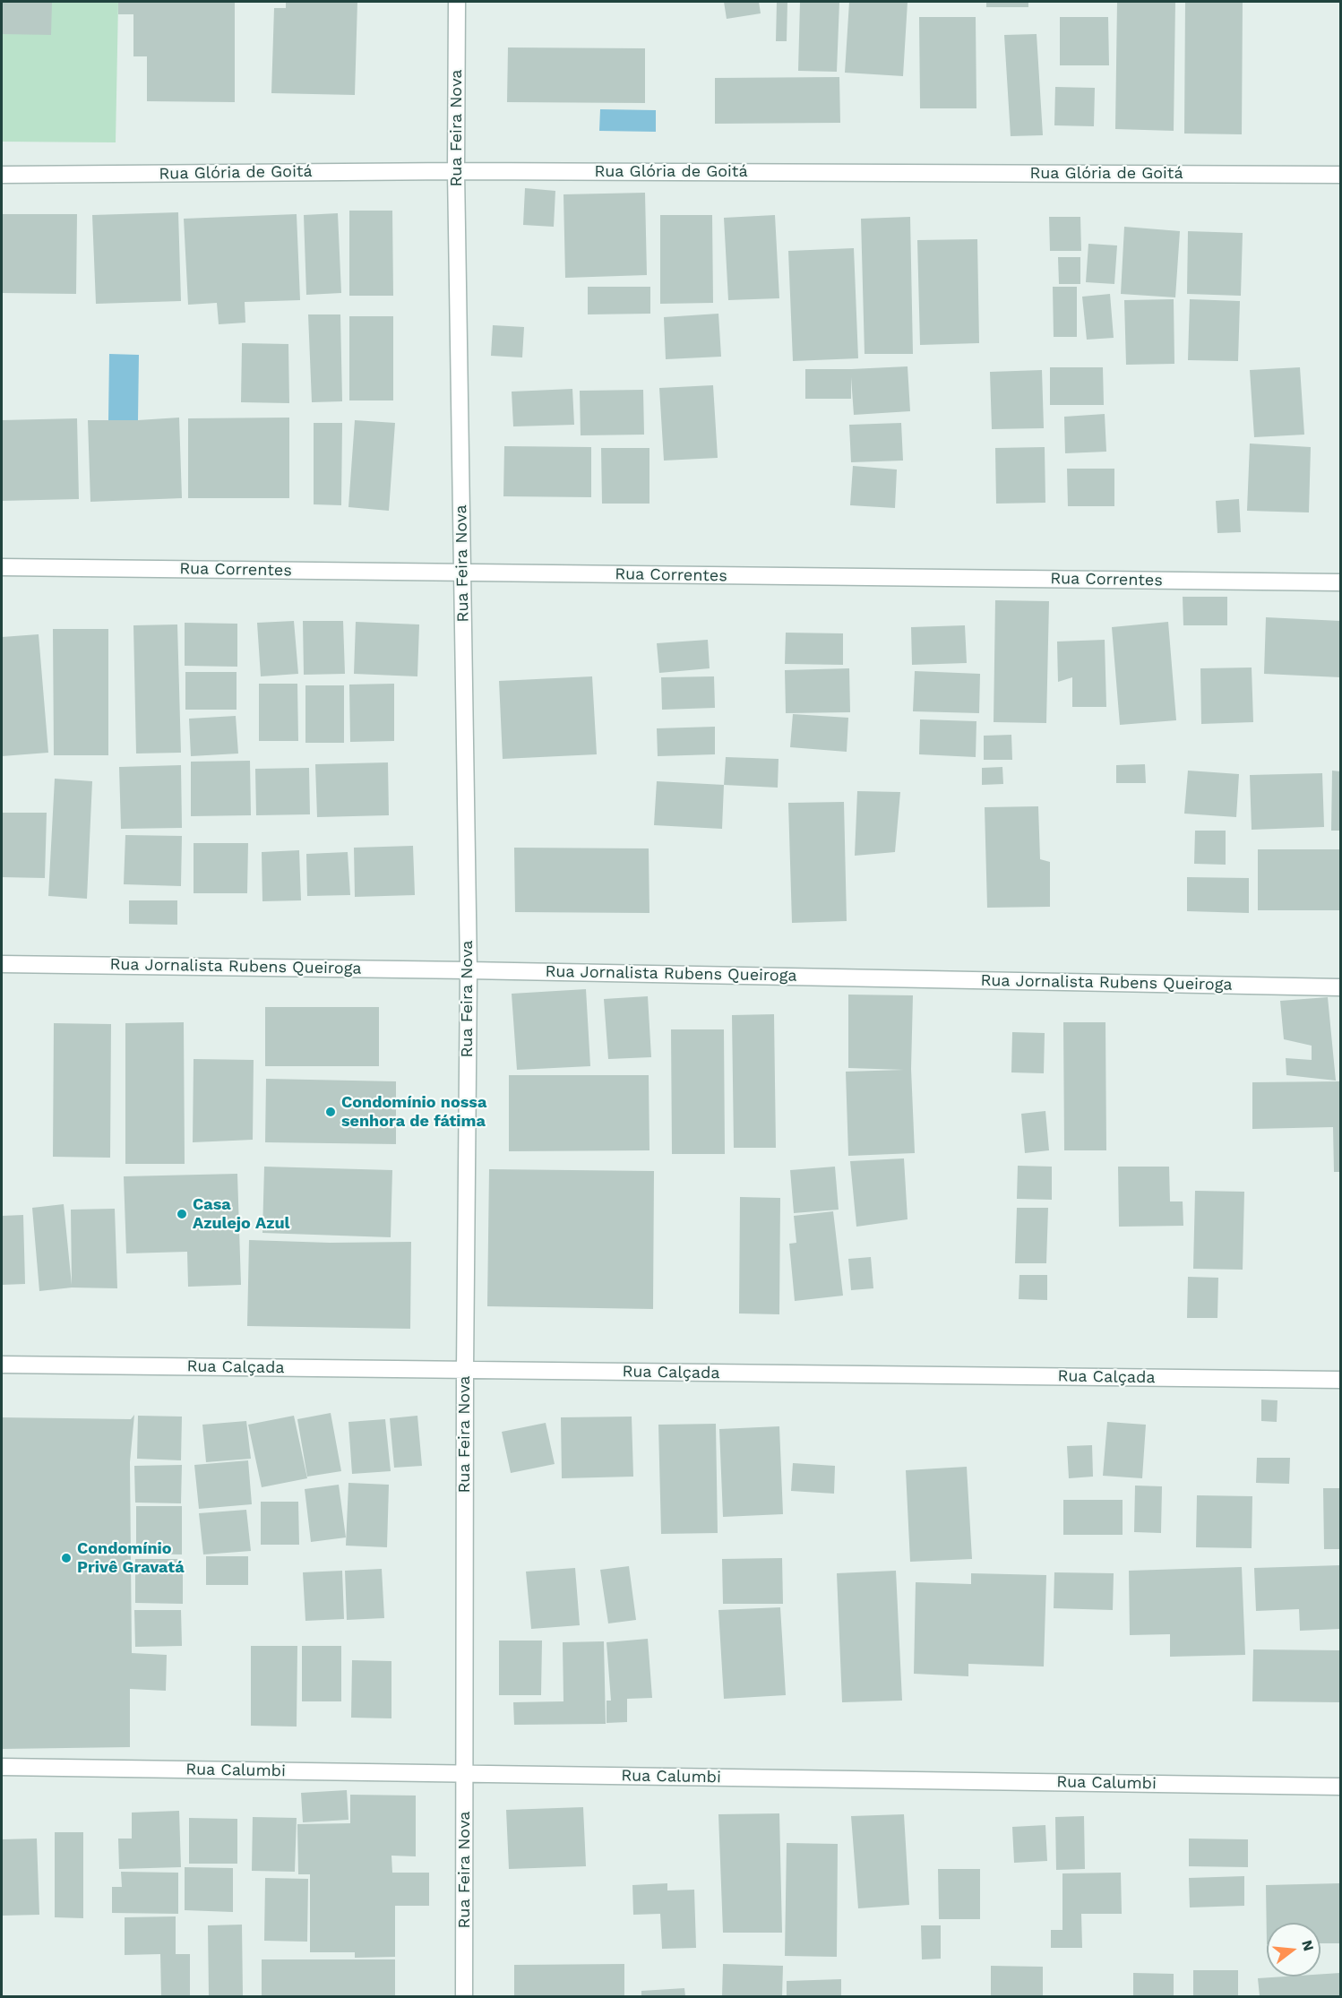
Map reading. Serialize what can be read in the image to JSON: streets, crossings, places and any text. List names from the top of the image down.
{
  "streets": {
    "street": [
      "Rua Feira Nova",
      "Rua Glória de Goitá",
      "Rua Correntes",
      "Rua Jornalista Rubens Queiroga",
      "Rua Calçada",
      "Rua Calumbi"
    ]
  },
  "crossings": [
    ["Rua Feira Nova", "Rua Glória de Goitá"],
    ["Rua Feira Nova", "Rua Correntes"],
    ["Rua Feira Nova", "Rua Jornalista Rubens Queiroga"],
    ["Rua Feira Nova", "Rua Calçada"],
    ["Rua Feira Nova", "Rua Calumbi"]
  ],
  "places": ["Condomínio nossa senhora de fátima", "Casa Azulejo Azul", "Condomínio Privê Gravatá"],
  "north": "right"
}
